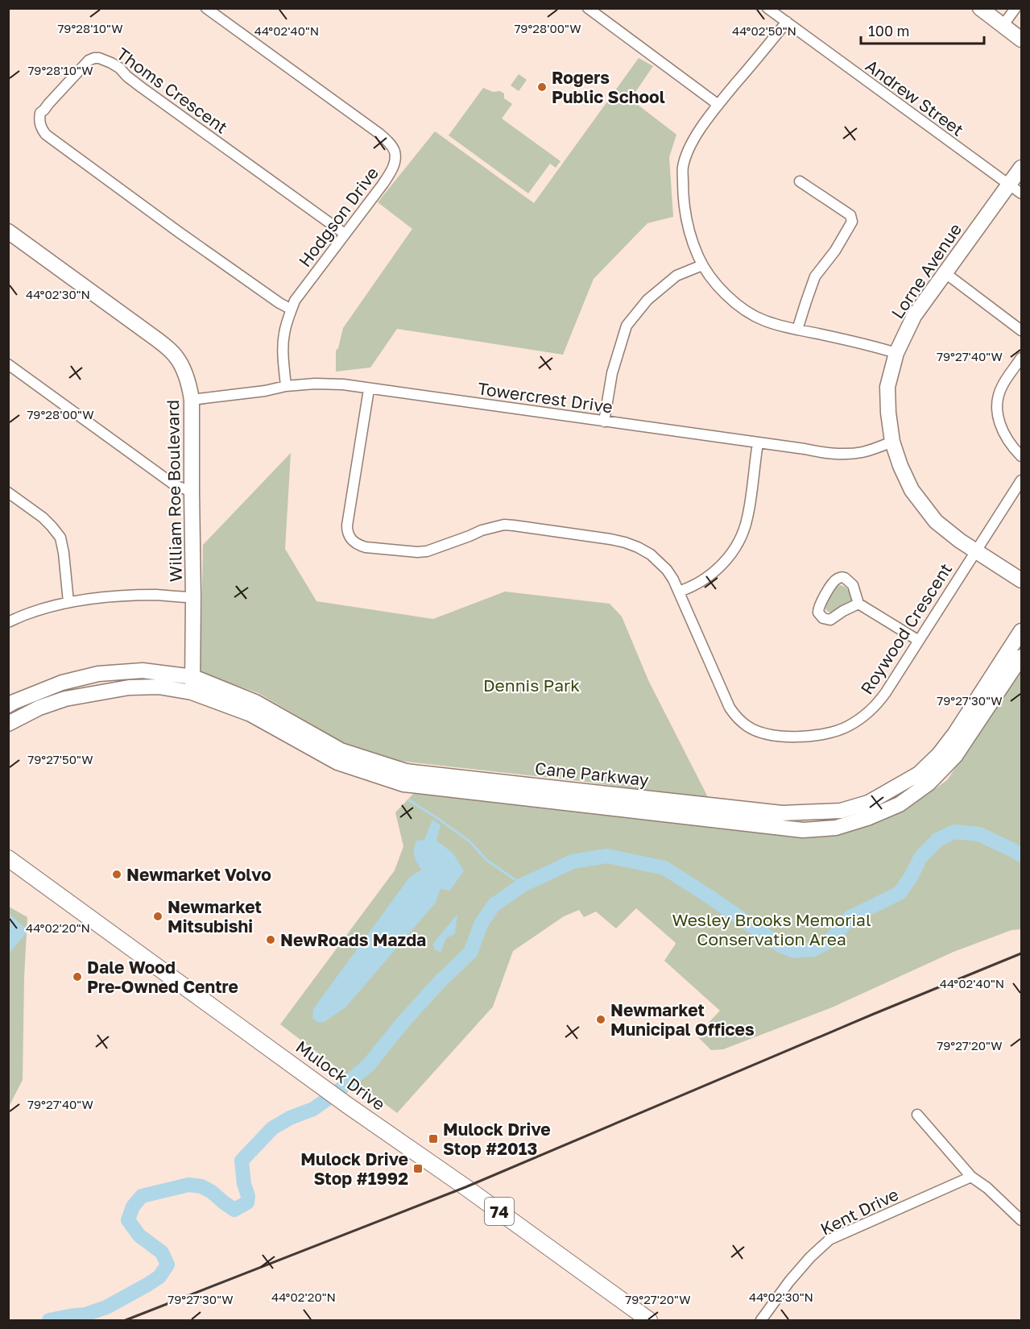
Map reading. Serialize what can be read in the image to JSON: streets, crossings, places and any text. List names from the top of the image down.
{
  "streets": {
    "main road": [
      "Lorne Avenue",
      "William Roe Boulevard",
      "Cane Parkway",
      "Mulock Drive",
      "74"
    ],
    "street": [
      "Thoms Crescent",
      "Andrew Street",
      "Hodgson Drive",
      "Towercrest Drive",
      "Roywood Crescent",
      "Kent Drive"
    ]
  },
  "crossings": [
    ["Thoms Crescent", "Hodgson Drive"],
    ["Andrew Street", "Lorne Avenue"],
    ["Hodgson Drive", "Towercrest Drive"],
    ["Lorne Avenue", "Towercrest Drive"],
    ["Lorne Avenue", "Roywood Crescent"],
    ["Towercrest Drive", "William Roe Boulevard"],
    ["Towercrest Drive", "Roywood Crescent"],
    ["William Roe Boulevard", "Cane Parkway"]
  ],
  "parks": ["Dennis Park", "Wesley Brooks Memorial Conservation Area"],
  "places": {
    "other": [
      "Rogers Public School",
      "Newmarket Volvo",
      "Newmarket Mitsubishi",
      "NewRoads Mazda",
      "Dale Wood Pre-Owned Centre",
      "Newmarket Municipal Offices"
    ],
    "transit": ["Mulock Drive Stop #2013", "Mulock Drive Stop #1992"]
  },
  "scale_bar": "100 m",
  "coordinates": [
    "79°28'10\"W",
    "79°28'00\"W",
    "44°02'40\"N",
    "44°02'50\"N",
    "44°02'30\"N",
    "79°27'40\"W",
    "79°27'30\"W",
    "79°27'50\"W",
    "44°02'20\"N",
    "79°27'20\"W"
  ]
}
